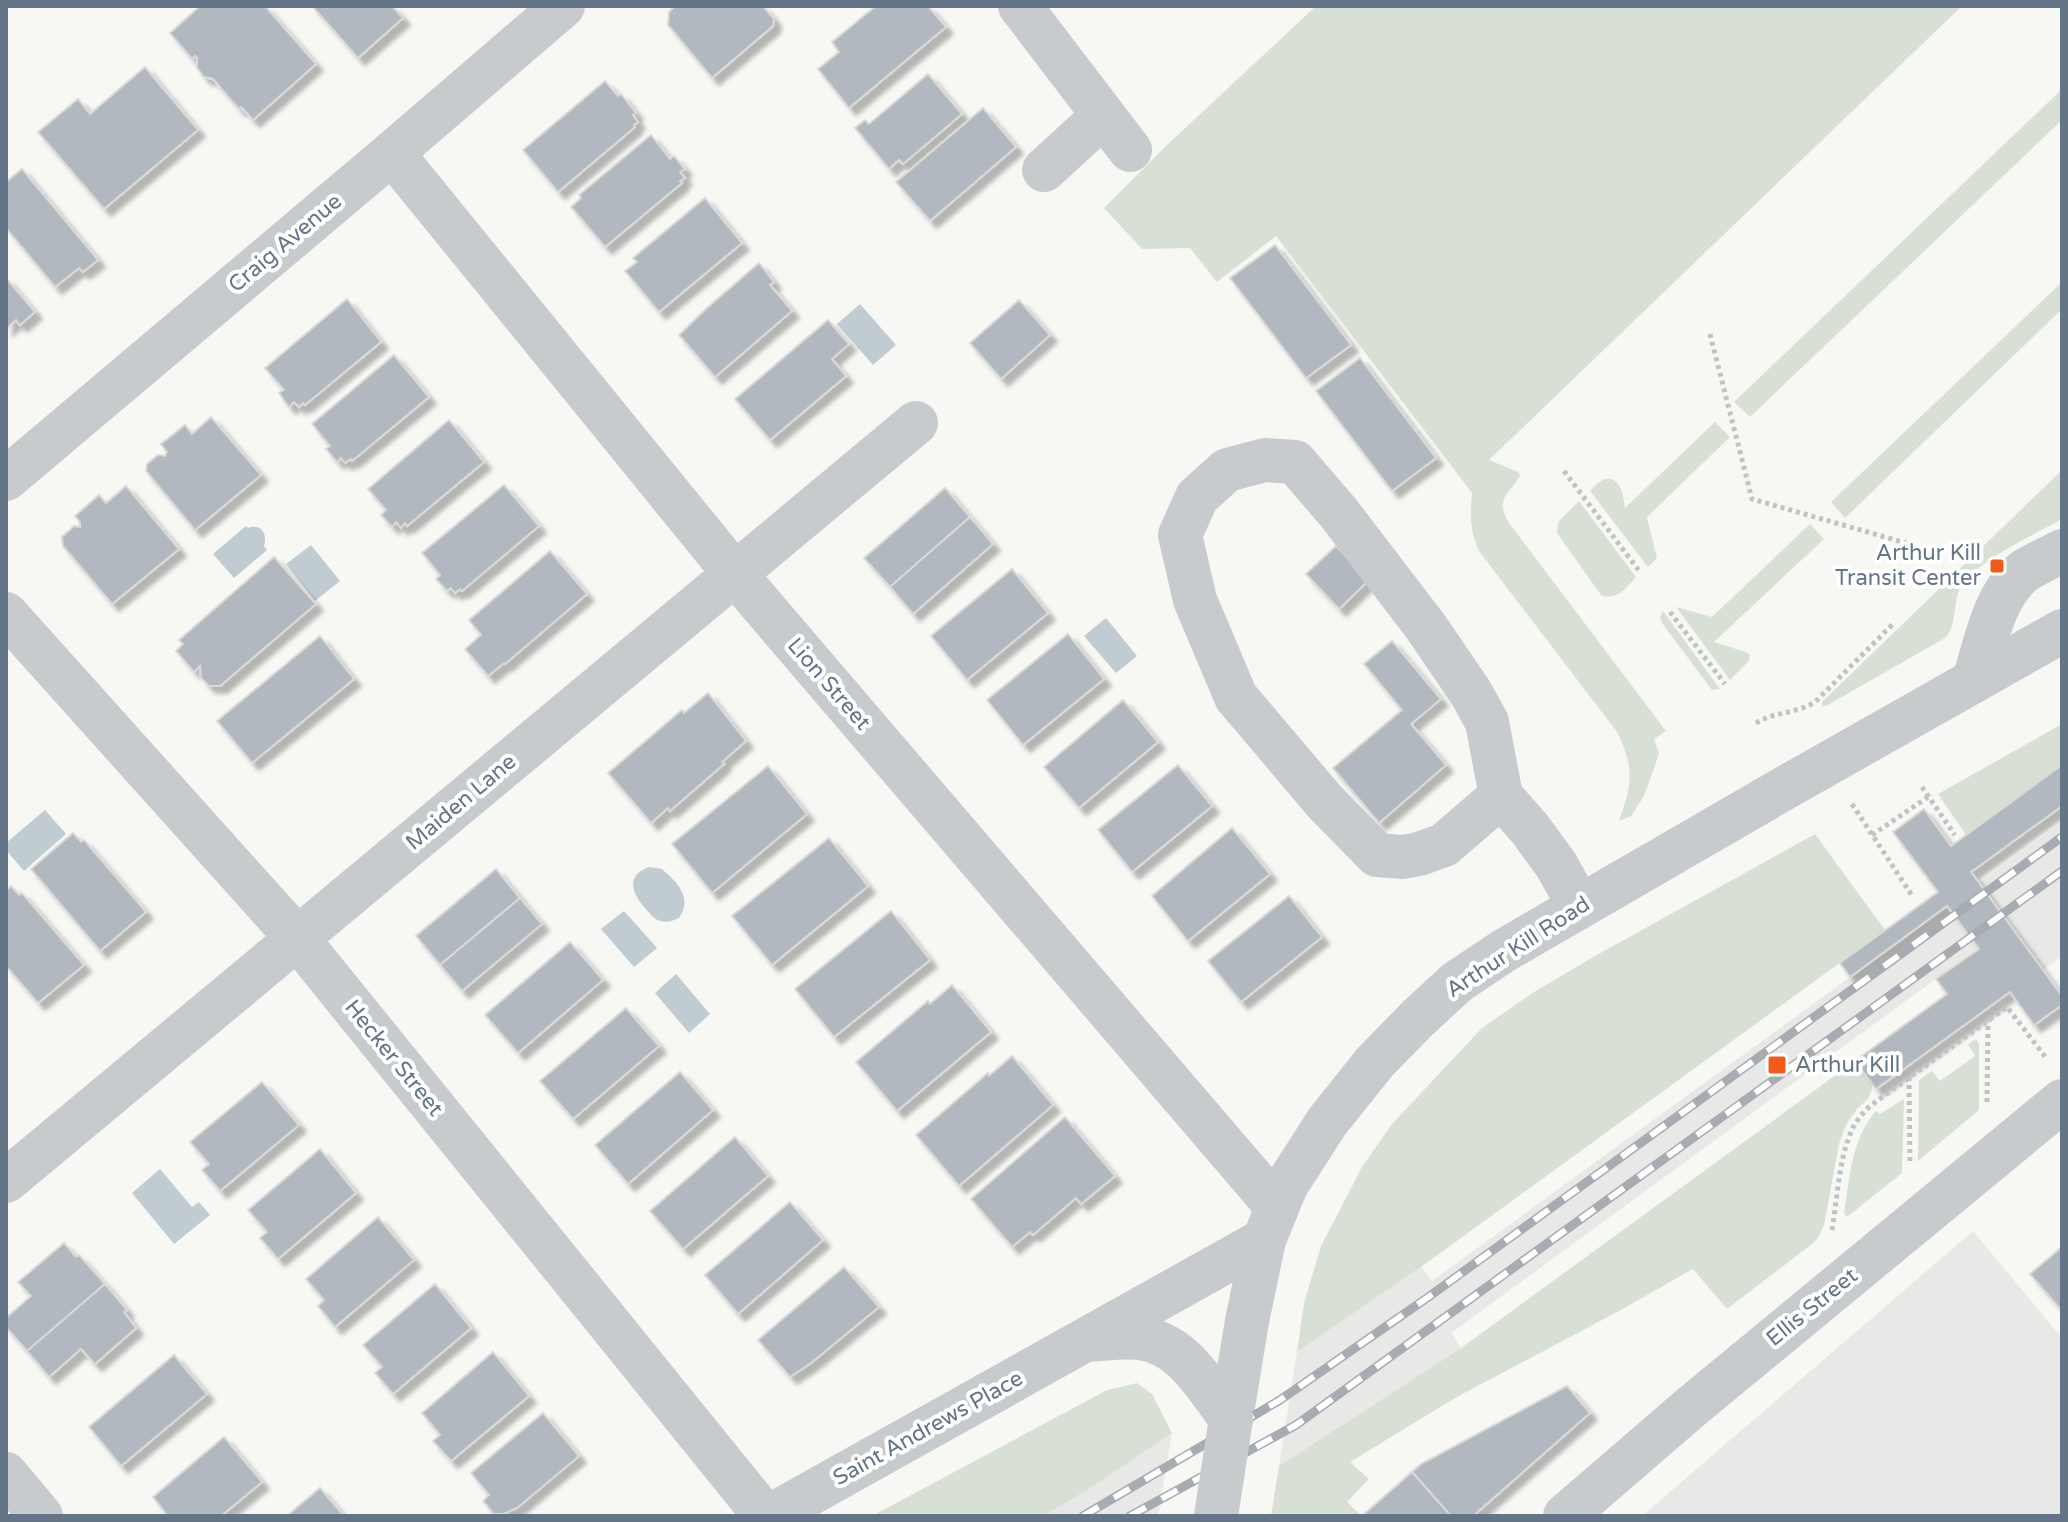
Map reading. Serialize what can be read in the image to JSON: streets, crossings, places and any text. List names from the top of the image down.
{
  "streets": {
    "street": [
      "Craig Avenue",
      "Lion Street",
      "Maiden Lane",
      "Arthur Kill Road",
      "Hecker Street",
      "Ellis Street",
      "Saint Andrews Place"
    ]
  },
  "crossings": [
    ["Craig Avenue", "Lion Street"],
    ["Lion Street", "Maiden Lane"],
    ["Lion Street", "Arthur Kill Road"],
    ["Lion Street", "Saint Andrews Place"],
    ["Maiden Lane", "Hecker Street"],
    ["Arthur Kill Road", "Saint Andrews Place"],
    ["Hecker Street", "Saint Andrews Place"]
  ],
  "places": {
    "transit": ["Arthur Kill Transit Center", "Arthur Kill"]
  }
}
